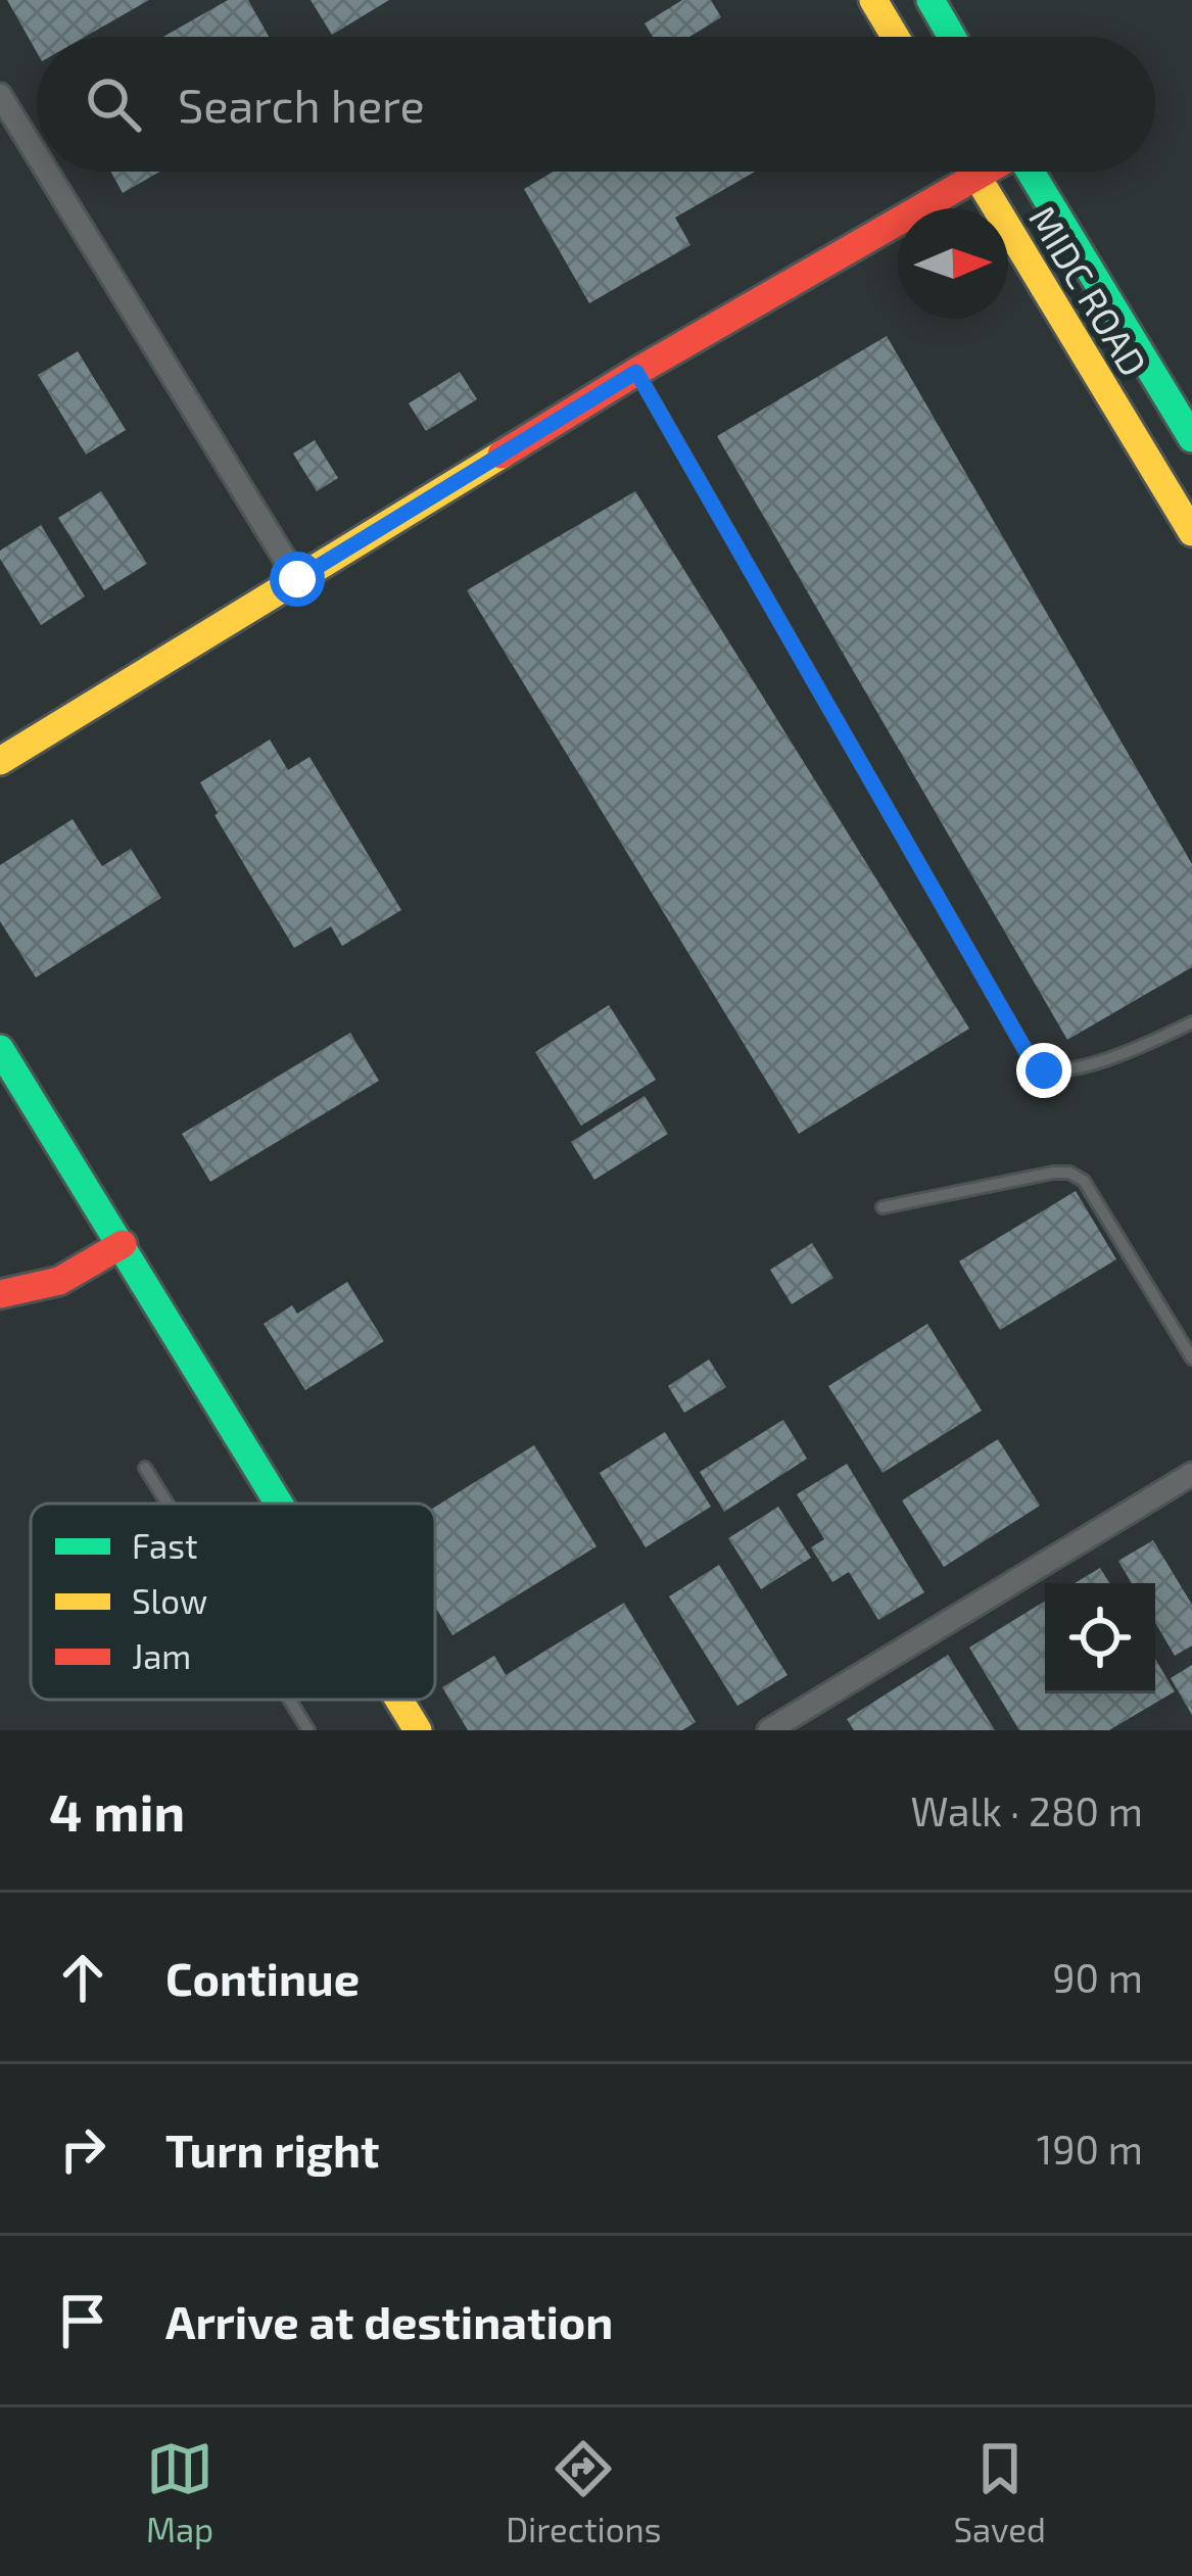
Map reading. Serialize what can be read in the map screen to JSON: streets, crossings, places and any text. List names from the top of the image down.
{
  "streets": {
    "street": ["MIDC ROAD"]
  },
  "legend": ["Fast", "Slow", "Jam"],
  "north": "right",
  "page": {
    "search": "Search here",
    "heading": ["4 min", "Walk · 280 m"],
    "list": [
      ["Continue", "90 m"],
      ["Turn right", "190 m"],
      "Arrive at destination"
    ],
    "nav": ["Map", "Directions", "Saved"]
  }
}
